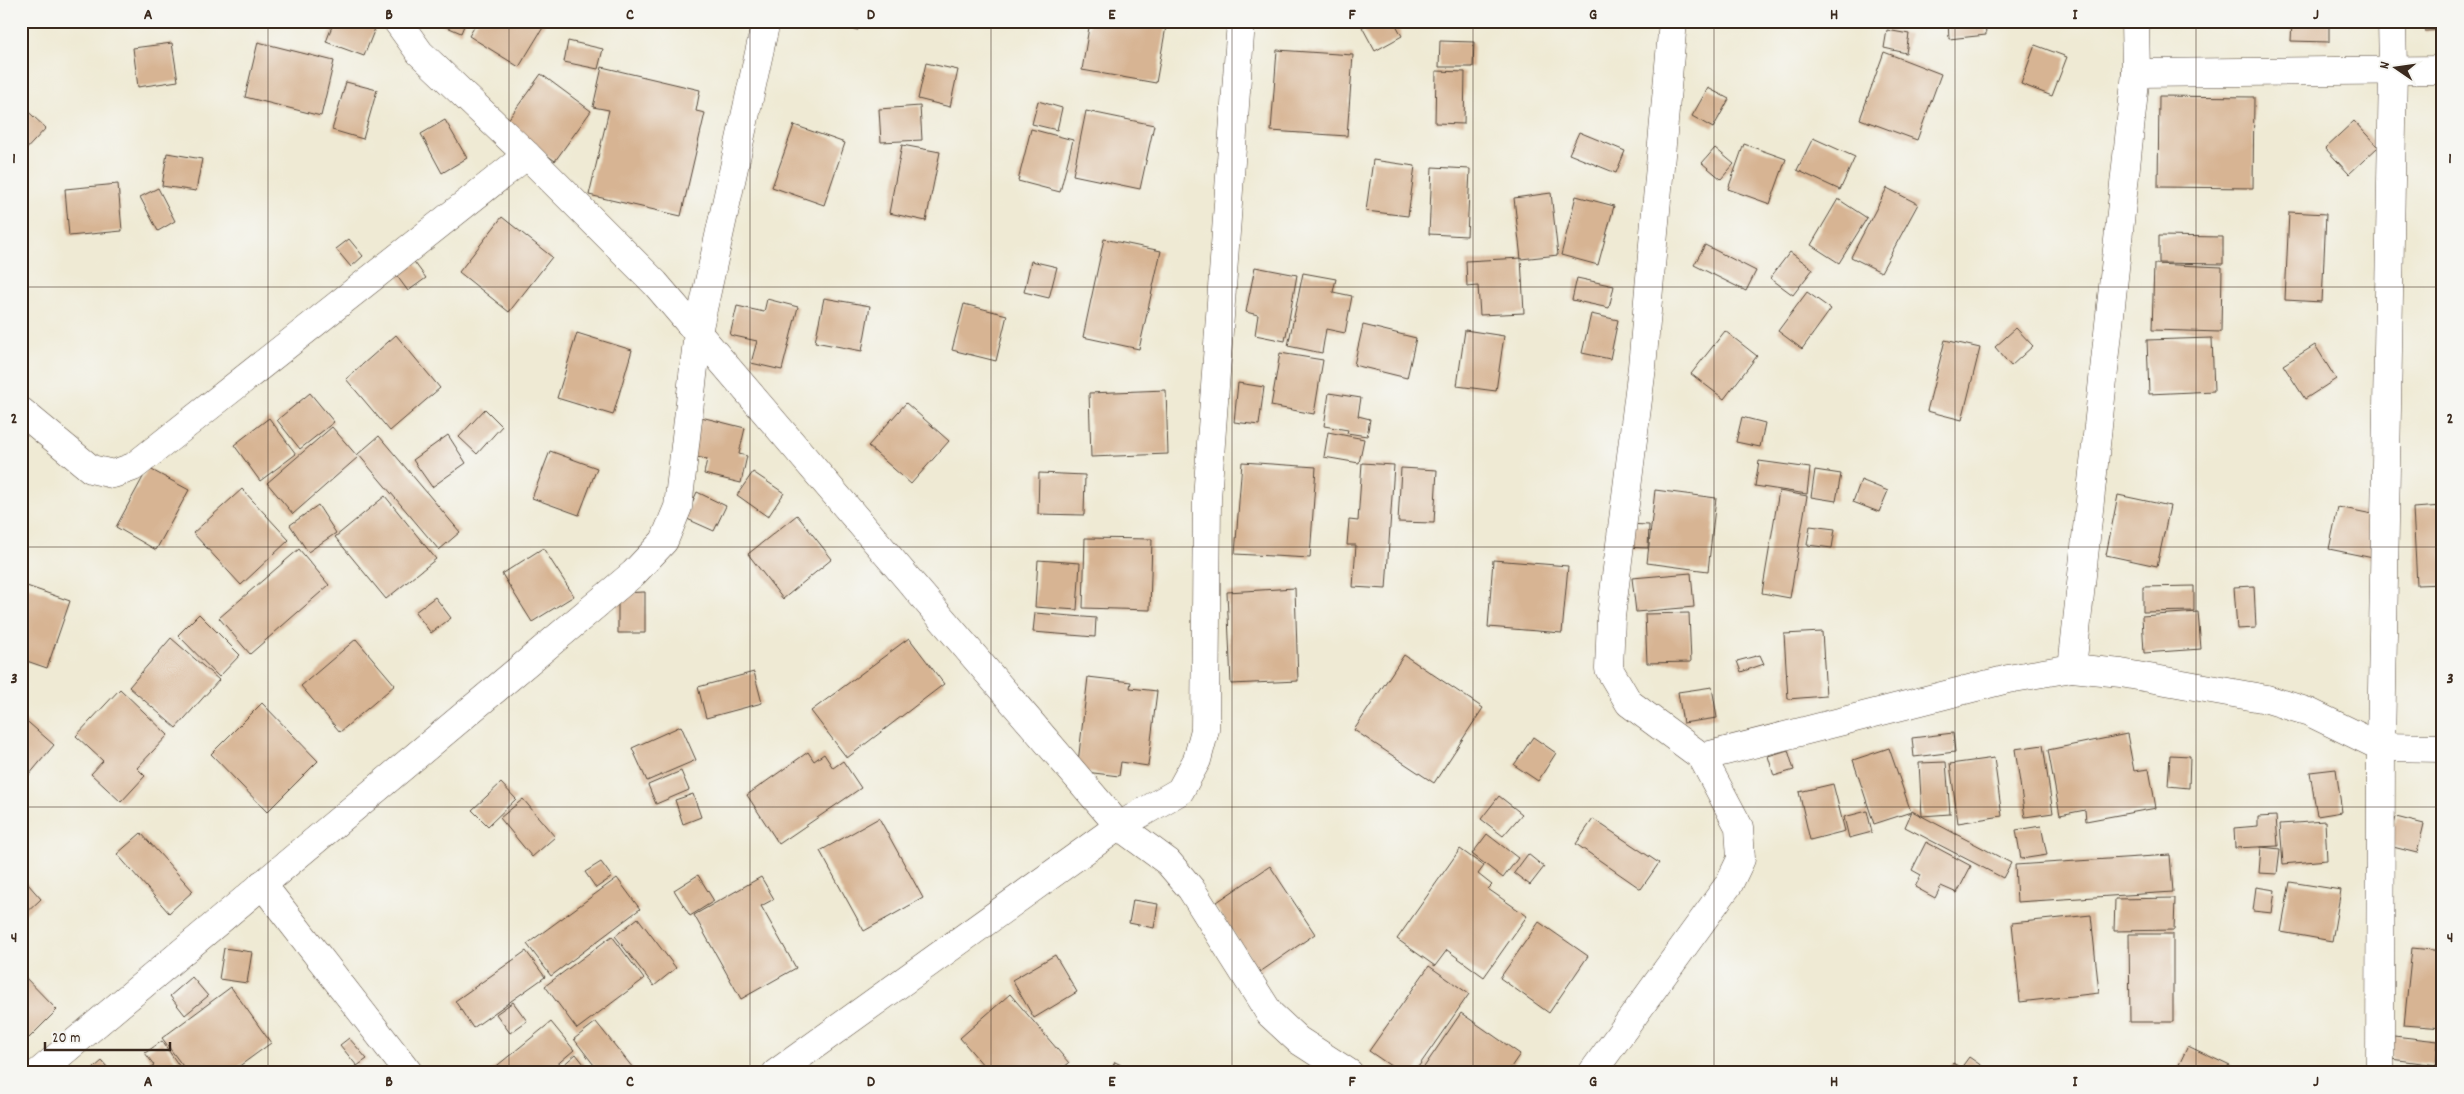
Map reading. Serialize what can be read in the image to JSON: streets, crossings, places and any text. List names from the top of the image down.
{
  "scale_bar": "20 m",
  "north": "left",
  "grid": {
    "columns": [
      "A",
      "B",
      "C",
      "D",
      "E",
      "F",
      "G",
      "H",
      "I",
      "J"
    ],
    "rows": [
      "1",
      "2",
      "3",
      "4"
    ]
  }
}
